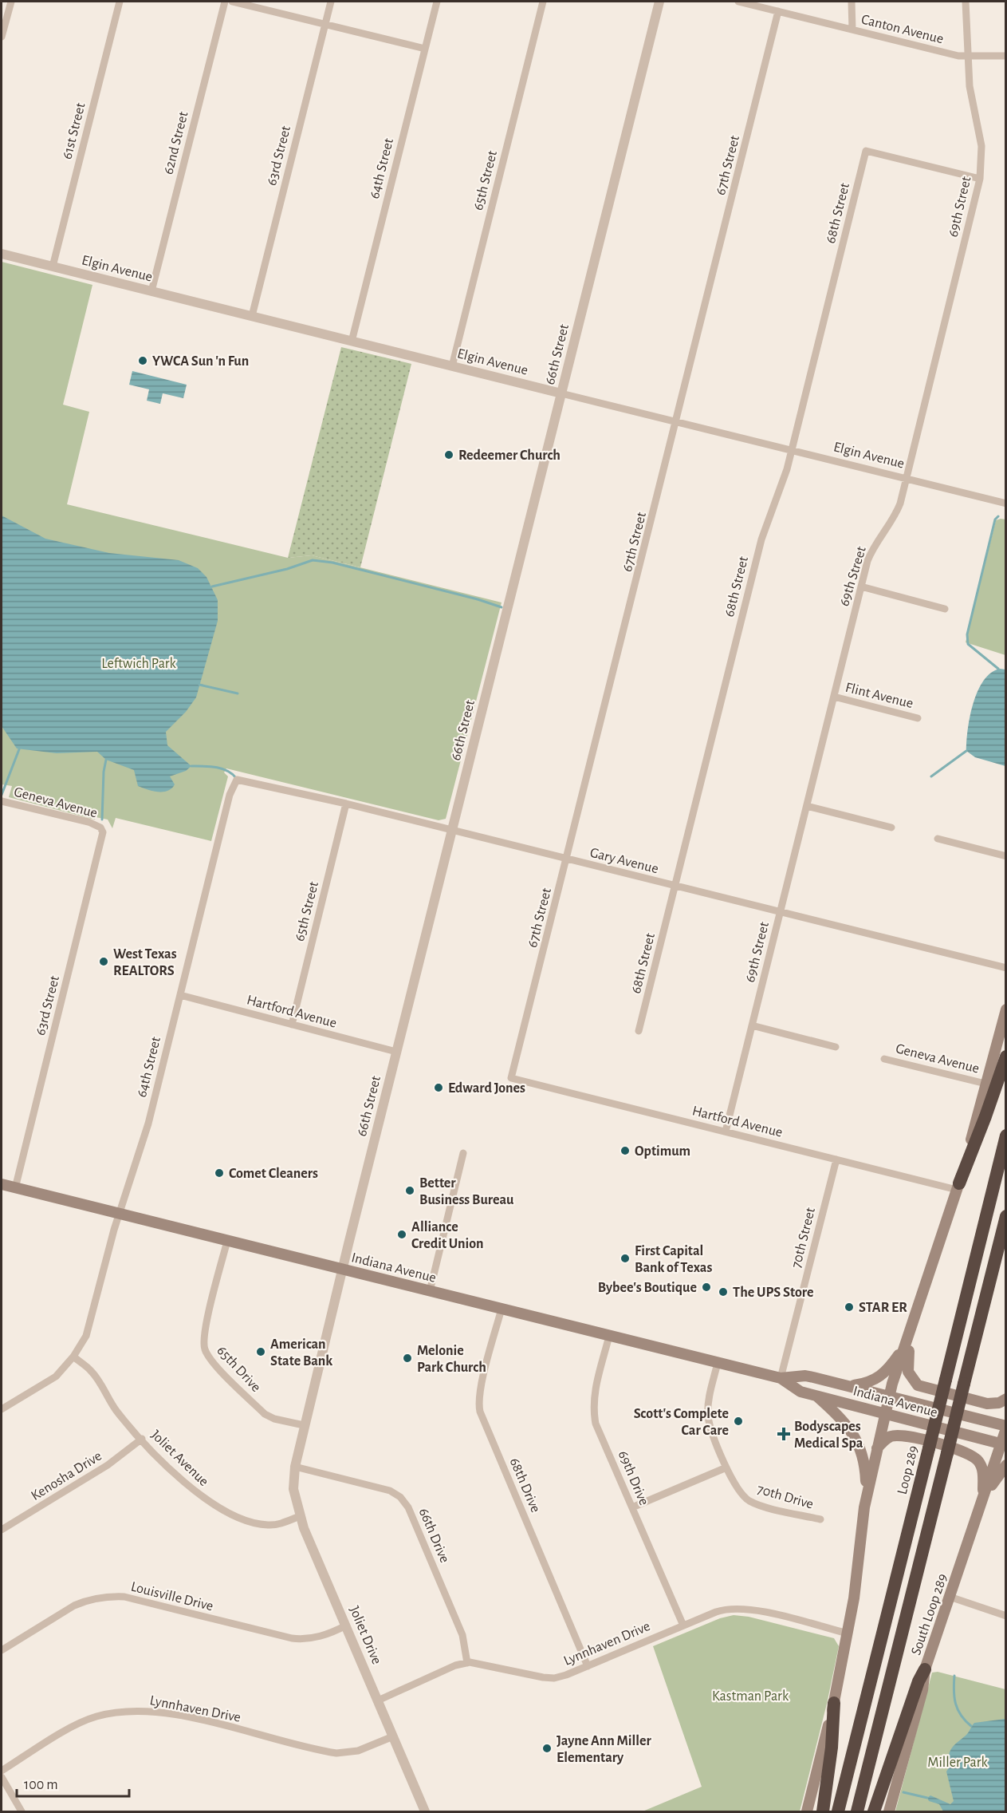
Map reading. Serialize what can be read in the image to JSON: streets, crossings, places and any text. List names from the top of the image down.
{
  "streets": {
    "highway": ["Loop 289"],
    "main road": ["Indiana Avenue", "South Loop 289"],
    "street": [
      "Canton Avenue",
      "61st Street",
      "62nd Street",
      "63rd Street",
      "67th Street",
      "64th Street",
      "65th Street",
      "69th Street",
      "68th Street",
      "Elgin Avenue",
      "66th Street",
      "Flint Avenue",
      "Geneva Avenue",
      "Gary Avenue",
      "Hartford Avenue",
      "70th Street",
      "65th Drive",
      "Joliet Avenue",
      "Kenosha Drive",
      "69th Drive",
      "68th Drive",
      "70th Drive",
      "66th Drive",
      "Louisville Drive",
      "Joliet Drive",
      "Lynnhaven Drive"
    ]
  },
  "crossings": [
    ["Canton Avenue", "67th Street"],
    ["Canton Avenue", "69th Street"],
    ["61st Street", "Elgin Avenue"],
    ["62nd Street", "Elgin Avenue"],
    ["63rd Street", "Elgin Avenue"],
    ["63rd Street", "Geneva Avenue"],
    ["63rd Street", "Indiana Avenue"],
    ["67th Street", "Elgin Avenue"],
    ["67th Street", "Gary Avenue"],
    ["67th Street", "Hartford Avenue"],
    ["64th Street", "Elgin Avenue"],
    ["64th Street", "Gary Avenue"],
    ["64th Street", "Hartford Avenue"],
    ["64th Street", "Indiana Avenue"],
    ["64th Street", "Joliet Avenue"],
    ["65th Street", "Elgin Avenue"],
    ["65th Street", "Gary Avenue"],
    ["65th Street", "Hartford Avenue"],
    ["69th Street", "68th Street"],
    ["69th Street", "Elgin Avenue"],
    ["69th Street", "Flint Avenue"],
    ["69th Street", "Gary Avenue"],
    ["69th Street", "Hartford Avenue"],
    ["68th Street", "Elgin Avenue"],
    ["68th Street", "Gary Avenue"],
    ["Elgin Avenue", "66th Street"],
    ["66th Street", "Gary Avenue"],
    ["66th Street", "Hartford Avenue"],
    ["66th Street", "Indiana Avenue"],
    ["66th Street", "65th Drive"],
    ["66th Street", "66th Drive"],
    ["66th Street", "Joliet Drive"],
    ["Hartford Avenue", "70th Street"],
    ["70th Street", "Indiana Avenue"],
    ["Indiana Avenue", "65th Drive"],
    ["Indiana Avenue", "69th Drive"],
    ["Indiana Avenue", "68th Drive"],
    ["Indiana Avenue", "70th Drive"],
    ["Indiana Avenue", "South Loop 289"],
    ["Joliet Avenue", "Kenosha Drive"],
    ["Joliet Avenue", "Joliet Drive"],
    ["69th Drive", "Lynnhaven Drive"],
    ["68th Drive", "Lynnhaven Drive"],
    ["66th Drive", "Joliet Drive"],
    ["66th Drive", "Lynnhaven Drive"],
    ["Louisville Drive", "Joliet Drive"],
    ["Joliet Drive", "Lynnhaven Drive"]
  ],
  "parks": ["Leftwich Park", "Kastman Park", "Miller Park"],
  "places": {
    "other": [
      "YWCA Sun 'n Fun",
      "Redeemer Church",
      "West Texas REALTORS",
      "Edward Jones",
      "Optimum",
      "Comet Cleaners",
      "Better Business Bureau",
      "Alliance Credit Union",
      "First Capital Bank of Texas",
      "Bybee's Boutique",
      "The UPS Store",
      "STAR ER",
      "American State Bank",
      "Melonie Park Church",
      "Scott's Complete Car Care",
      "Jayne Ann Miller Elementary"
    ],
    "health": ["Bodyscapes Medical Spa"]
  },
  "scale_bar": "100 m"
}
